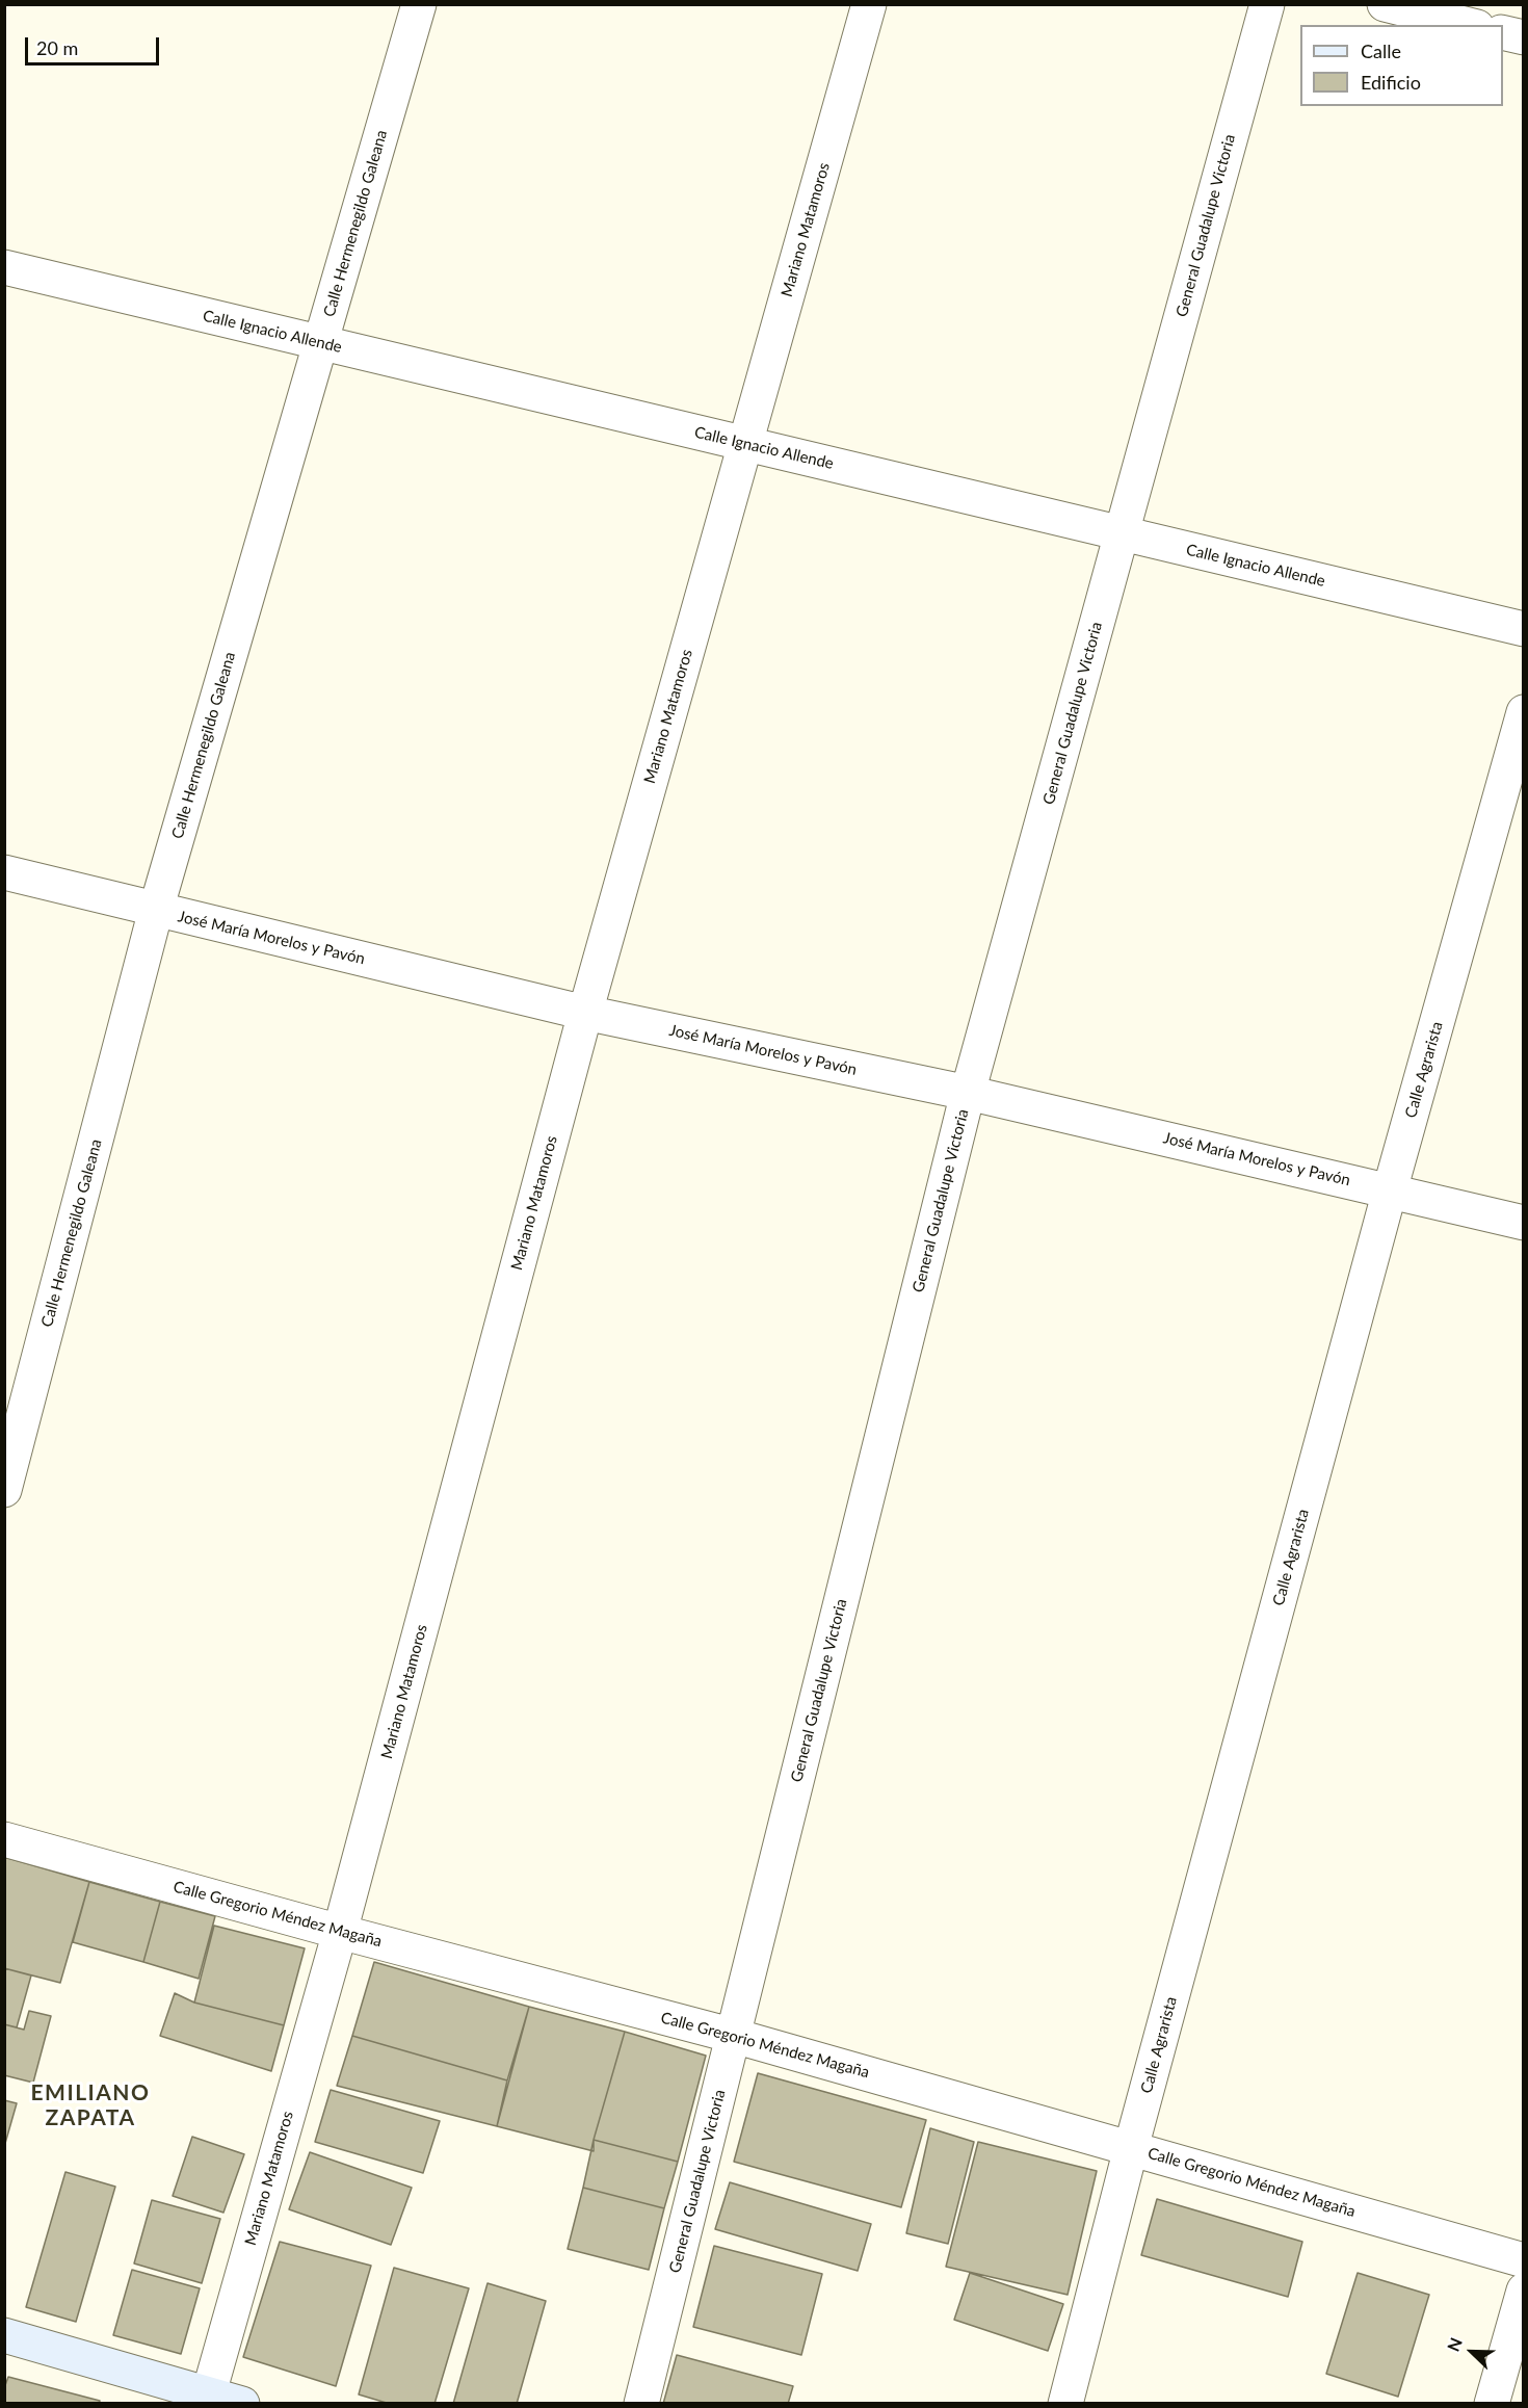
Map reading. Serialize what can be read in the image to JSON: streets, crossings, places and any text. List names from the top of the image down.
{
  "streets": {
    "street": [
      "Calle Hermenegildo Galeana",
      "General Guadalupe Victoria",
      "Mariano Matamoros",
      "Calle Ignacio Allende",
      "José María Morelos y Pavón",
      "Calle Agrarista",
      "Calle Gregorio Méndez Magaña"
    ]
  },
  "crossings": [
    ["Calle Hermenegildo Galeana", "Calle Ignacio Allende"],
    ["Calle Hermenegildo Galeana", "José María Morelos y Pavón"],
    ["General Guadalupe Victoria", "Calle Ignacio Allende"],
    ["General Guadalupe Victoria", "José María Morelos y Pavón"],
    ["General Guadalupe Victoria", "Calle Gregorio Méndez Magaña"],
    ["Mariano Matamoros", "Calle Ignacio Allende"],
    ["Mariano Matamoros", "José María Morelos y Pavón"],
    ["Mariano Matamoros", "Calle Gregorio Méndez Magaña"],
    ["José María Morelos y Pavón", "Calle Agrarista"],
    ["Calle Agrarista", "Calle Gregorio Méndez Magaña"]
  ],
  "districts": ["EMILIANO ZAPATA"],
  "legend": ["Calle", "Edificio"],
  "scale_bar": "20 m",
  "north": "top left"
}
